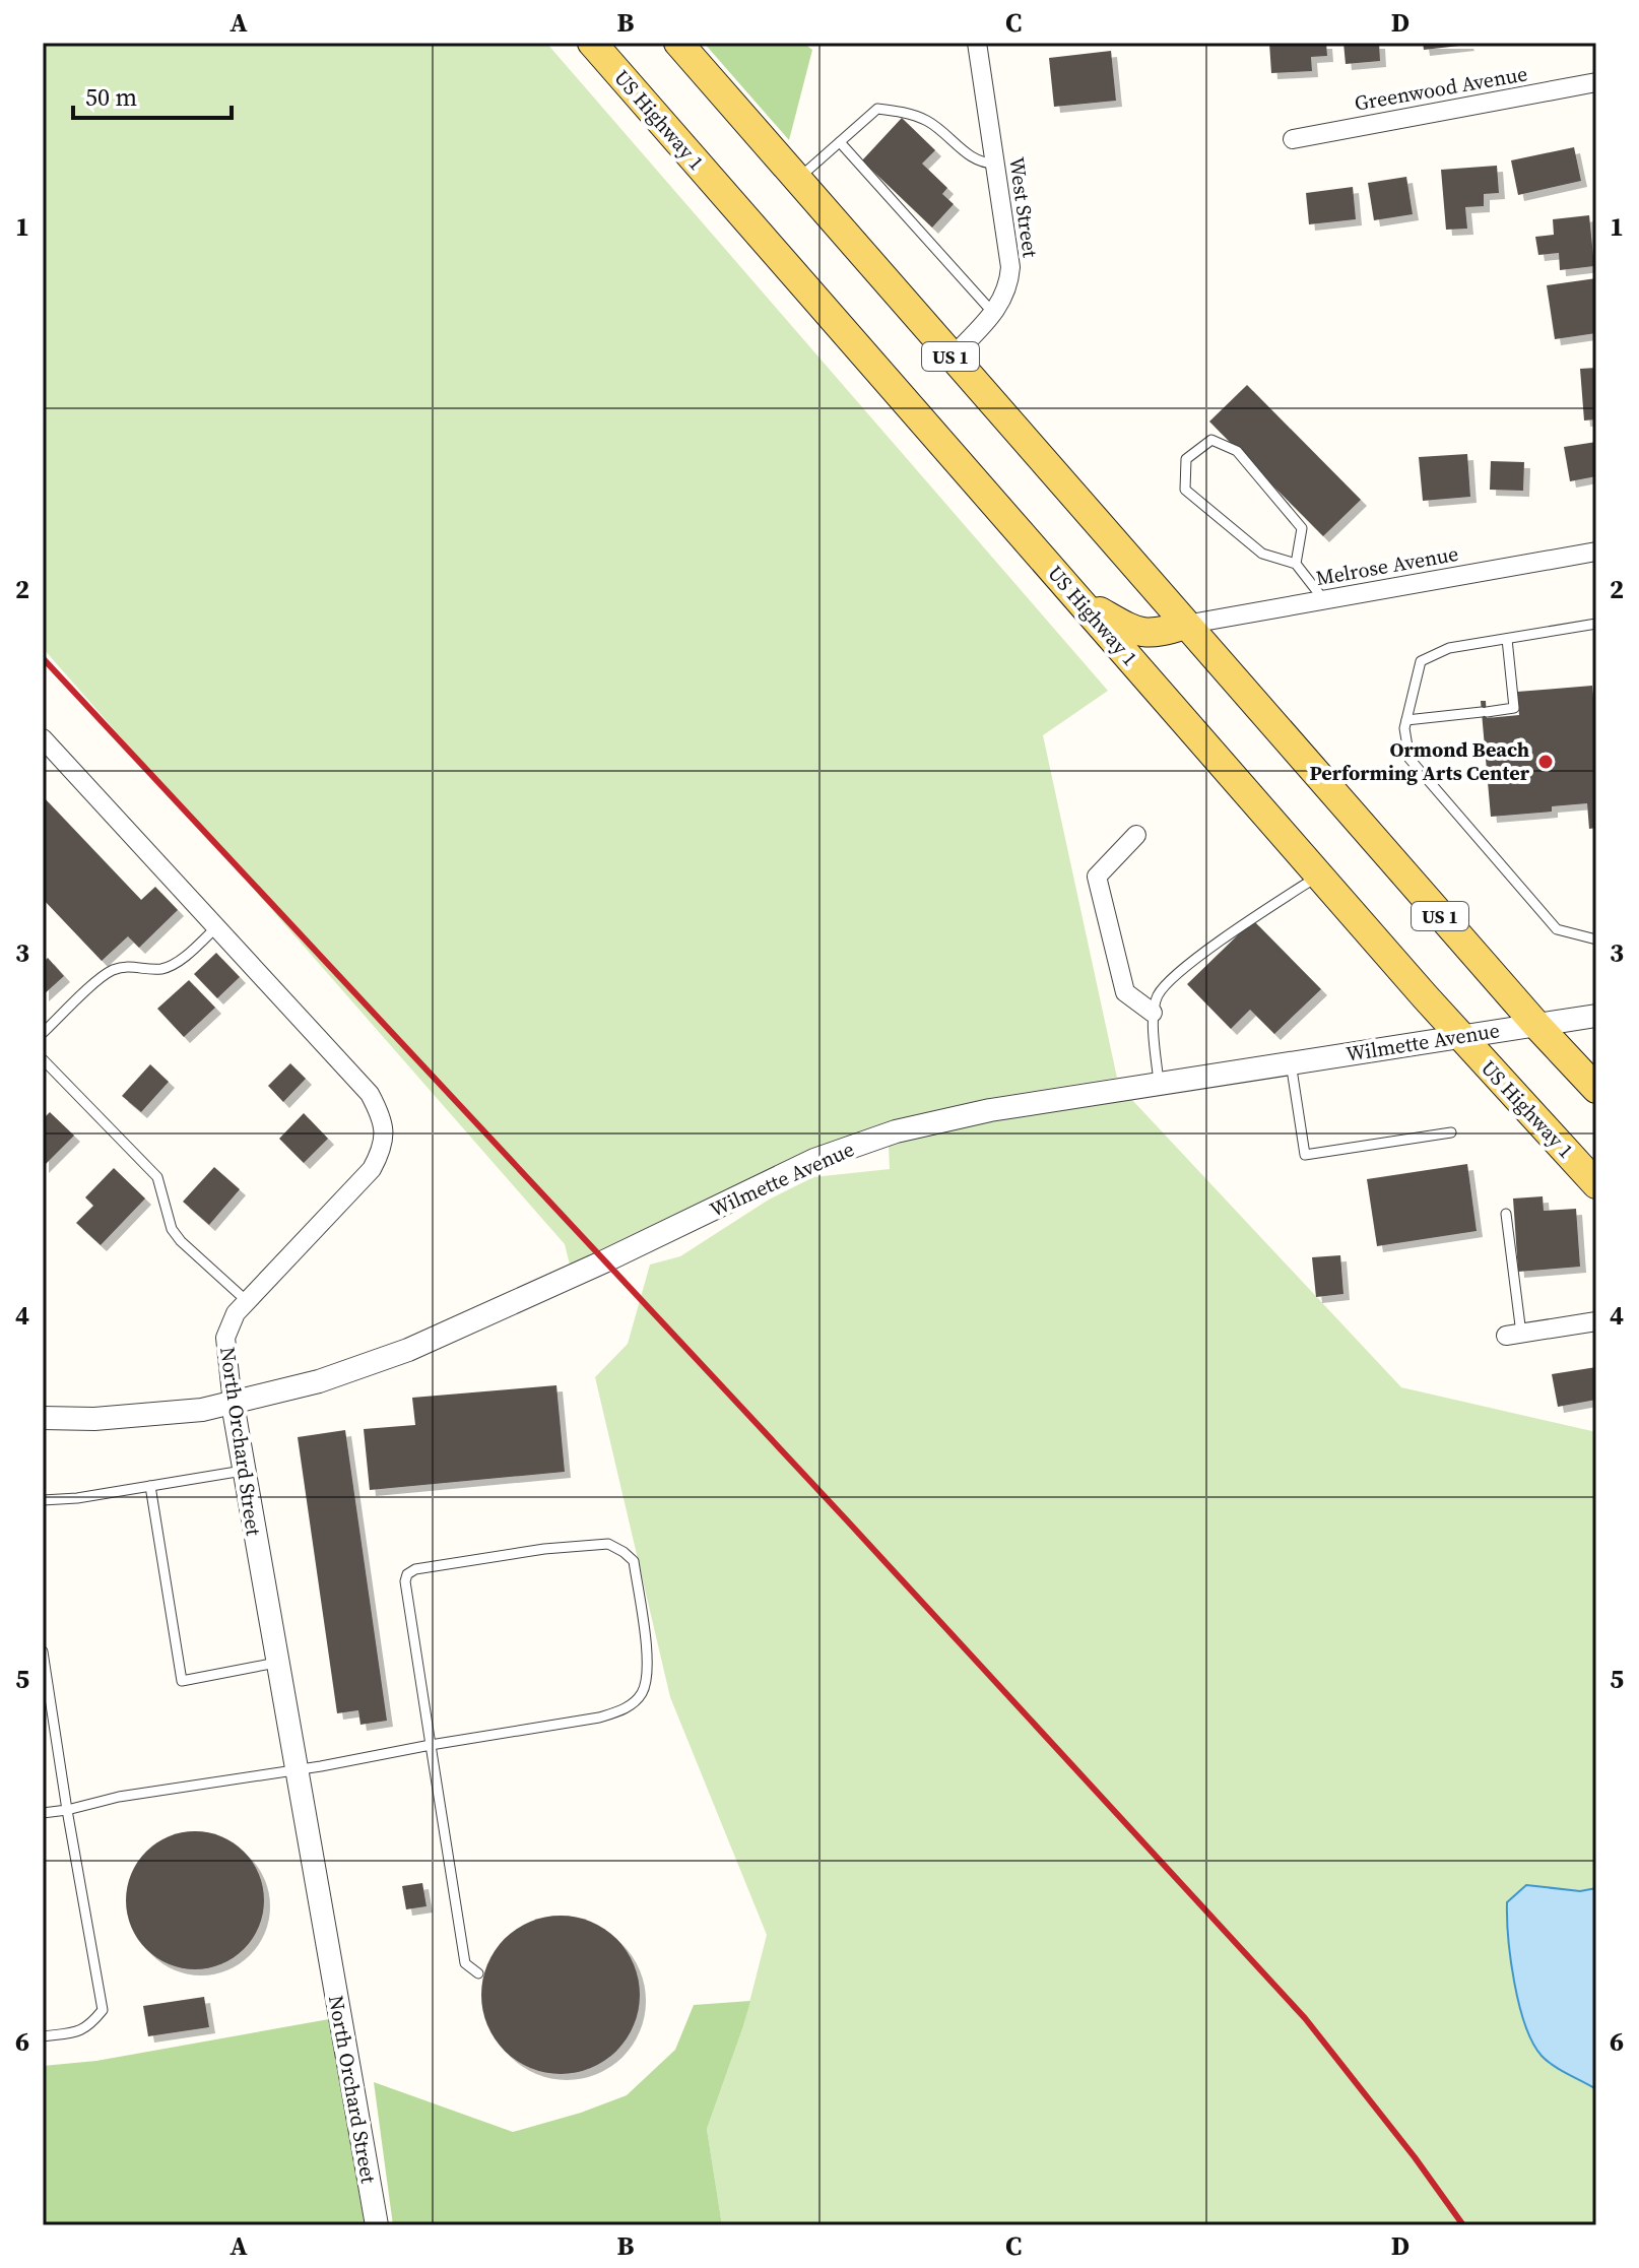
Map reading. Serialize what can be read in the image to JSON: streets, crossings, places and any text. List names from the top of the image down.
{
  "streets": {
    "main road": ["US Highway 1", "US 1"],
    "street": [
      "Greenwood Avenue",
      "West Street",
      "Melrose Avenue",
      "Wilmette Avenue",
      "North Orchard Street"
    ]
  },
  "crossings": [
    ["US Highway 1", "Wilmette Avenue"],
    ["West Street", "US 1"],
    ["US 1", "Melrose Avenue"],
    ["US 1", "Wilmette Avenue"],
    ["Wilmette Avenue", "North Orchard Street"]
  ],
  "places": ["Ormond Beach Performing Arts Center"],
  "scale_bar": "50 m",
  "grid": {
    "columns": [
      "A",
      "B",
      "C",
      "D"
    ],
    "rows": [
      "1",
      "2",
      "3",
      "4",
      "5",
      "6"
    ]
  }
}
